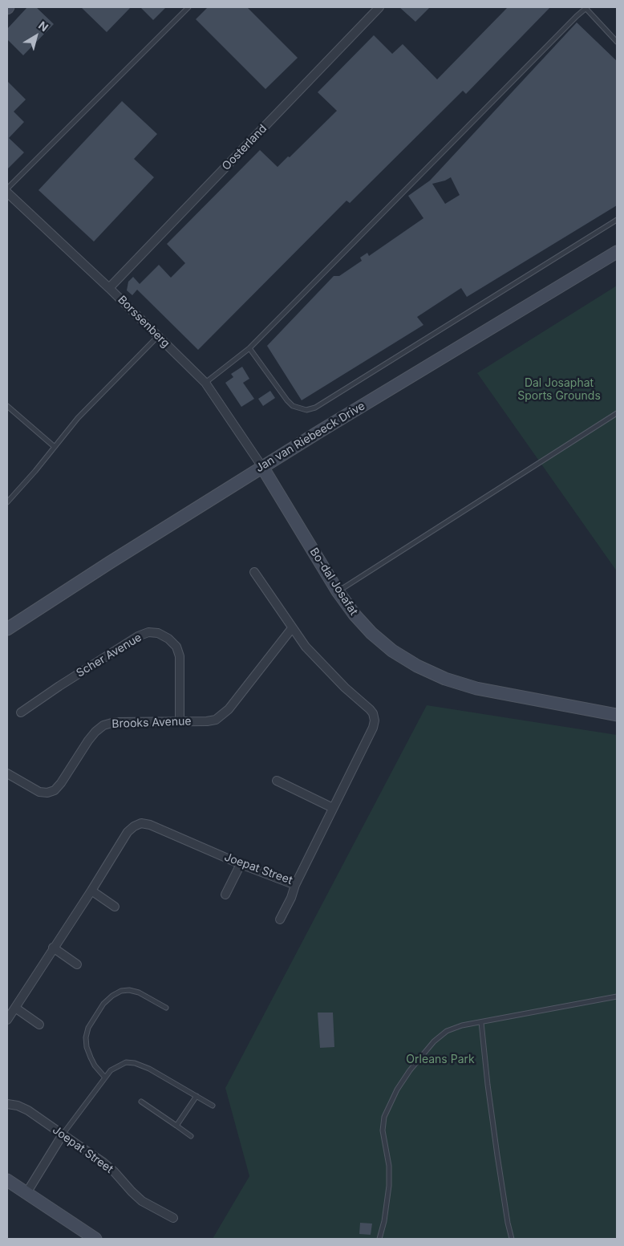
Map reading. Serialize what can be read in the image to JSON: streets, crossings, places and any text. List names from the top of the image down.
{
  "streets": {
    "main road": ["Jan van Riebeeck Drive", "Bo-dal Josafat"],
    "street": [
      "Oosterland",
      "Borssenberg",
      "Scher Avenue",
      "Brooks Avenue",
      "Joepat Street"
    ]
  },
  "crossings": [
    ["Oosterland", "Borssenberg"],
    ["Borssenberg", "Jan van Riebeeck Drive"],
    ["Borssenberg", "Bo-dal Josafat"],
    ["Jan van Riebeeck Drive", "Bo-dal Josafat"],
    ["Scher Avenue", "Brooks Avenue"],
    ["Brooks Avenue", "Joepat Street"]
  ],
  "parks": ["Dal Josaphat Sports Grounds", "Orleans Park"],
  "north": "top right"
}
